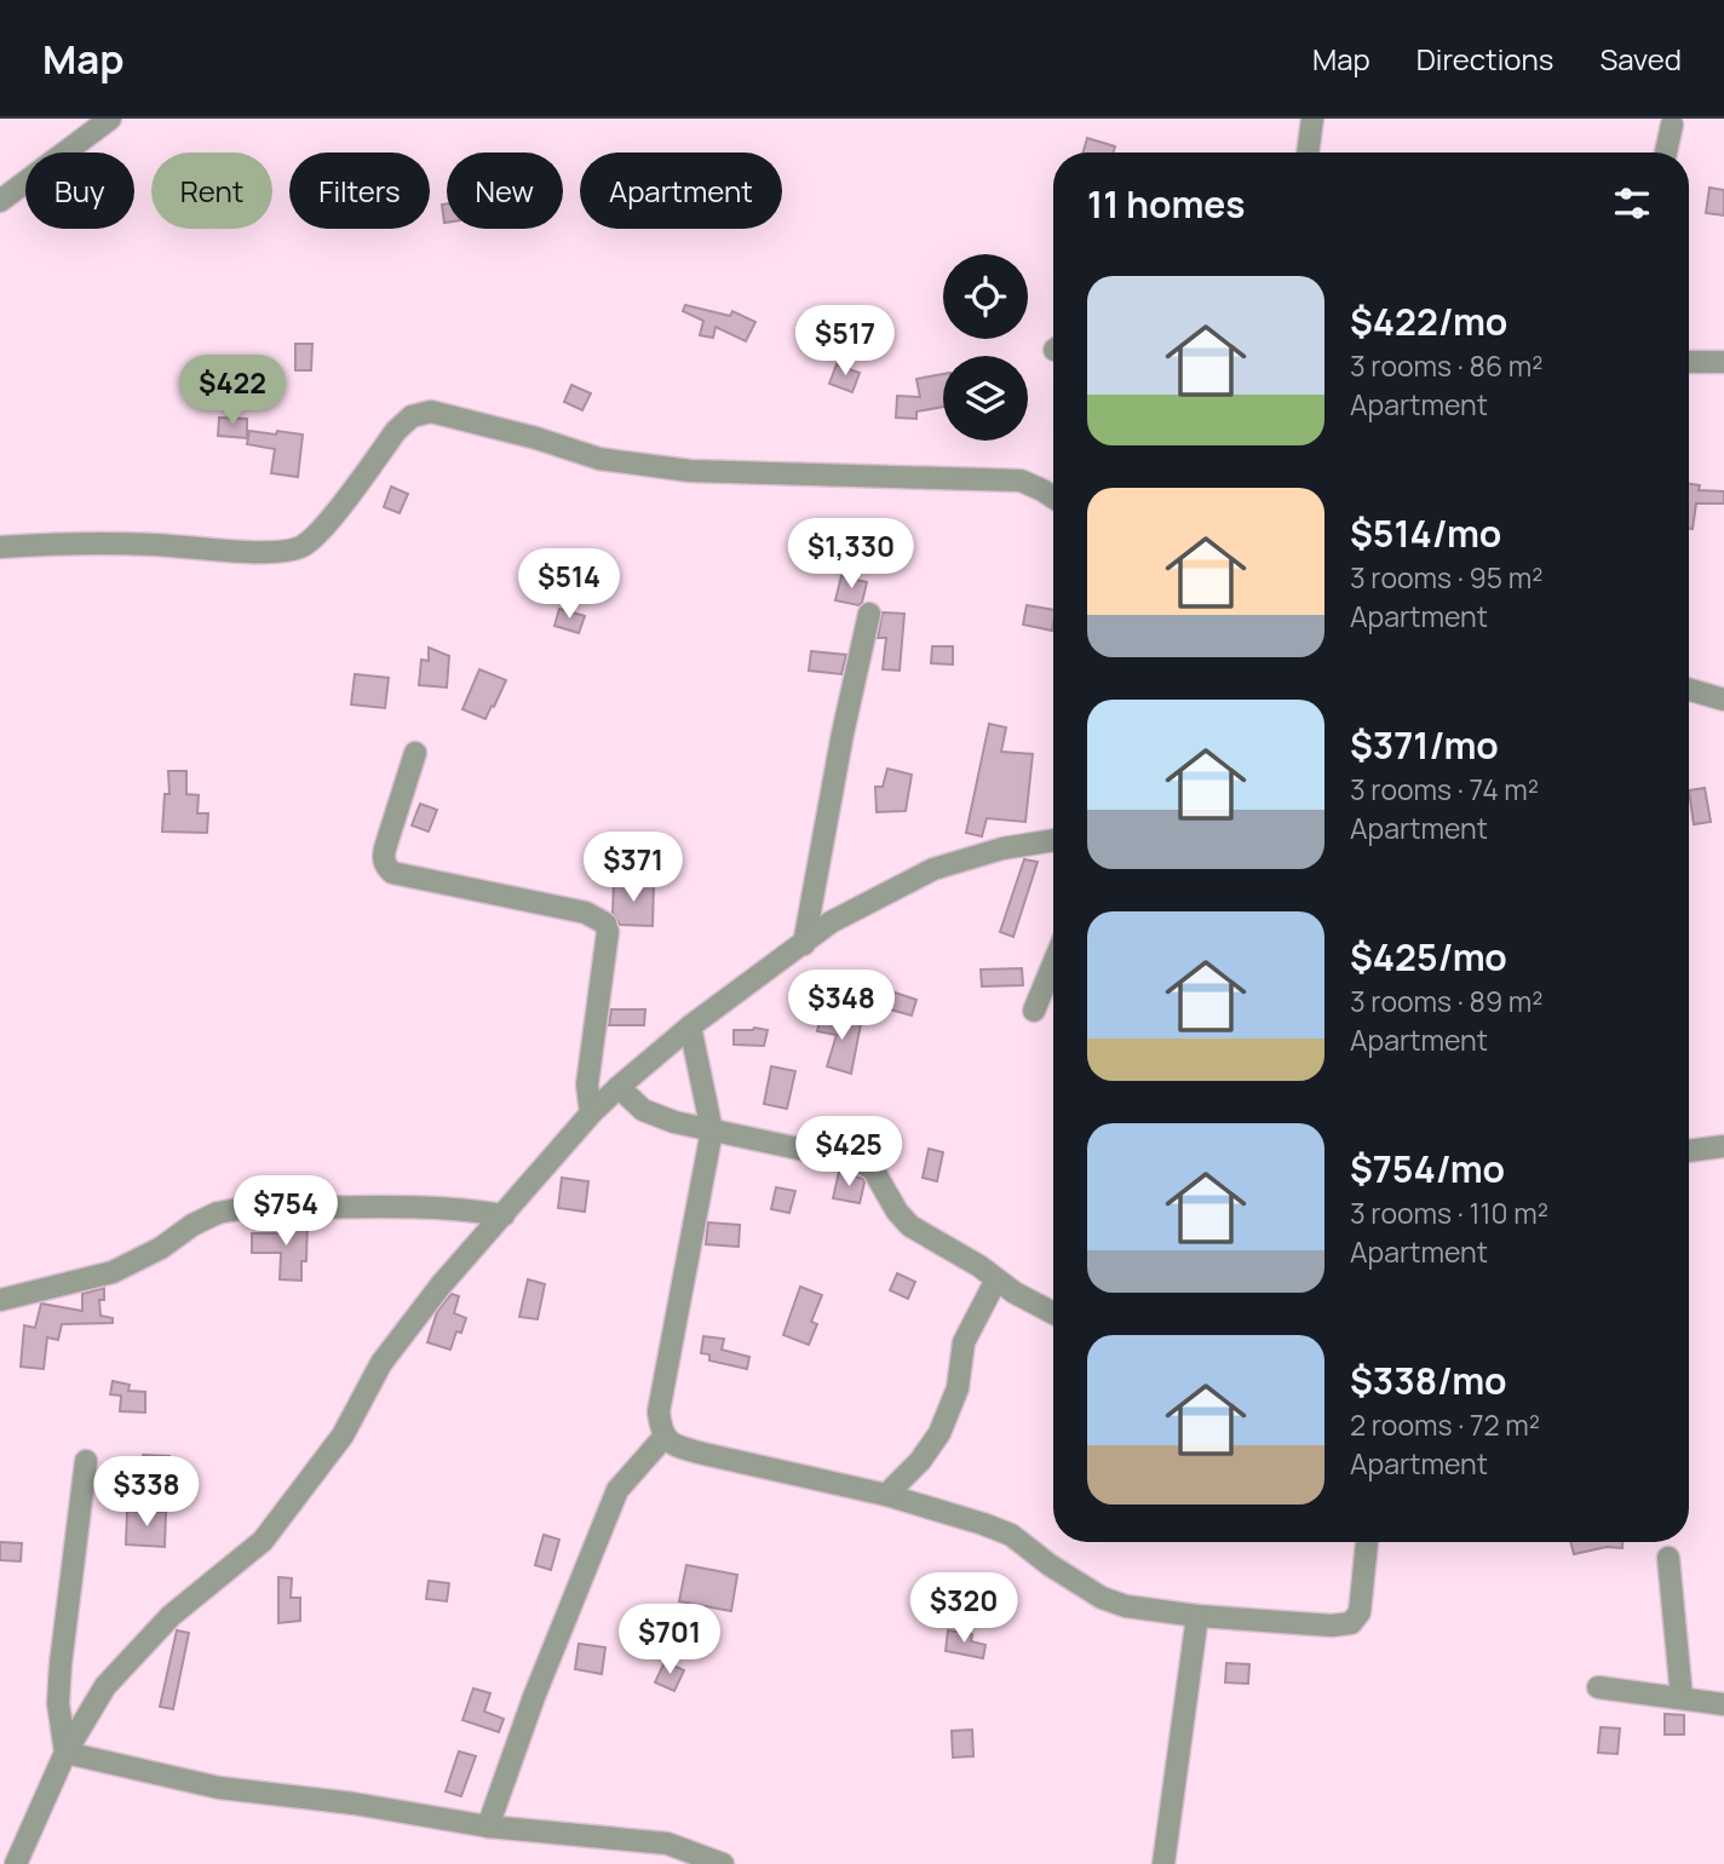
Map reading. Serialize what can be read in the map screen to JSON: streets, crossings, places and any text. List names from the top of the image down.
{
  "page": {
    "header": "Map",
    "nav": ["Map", "Directions", "Saved"],
    "chip": [
      "Buy",
      "Rent",
      "Filters",
      "New",
      "Apartment"
    ],
    "heading": "11 homes",
    "list": [
      {
        "name": "$422/mo",
        "note": "3 rooms · 86 m² · Apartment"
      },
      {
        "name": "$514/mo",
        "note": "3 rooms · 95 m² · Apartment"
      },
      {
        "name": "$371/mo",
        "note": "3 rooms · 74 m² · Apartment"
      },
      {
        "name": "$425/mo",
        "note": "3 rooms · 89 m² · Apartment"
      },
      {
        "name": "$754/mo",
        "note": "3 rooms · 110 m² · Apartment"
      },
      {
        "name": "$338/mo",
        "note": "2 rooms · 72 m² · Apartment"
      }
    ],
    "price": [
      "$517",
      "$422",
      "$1,330",
      "$514",
      "$371",
      "$348",
      "$425",
      "$754",
      "$338",
      "$320",
      "$701"
    ]
  }
}
